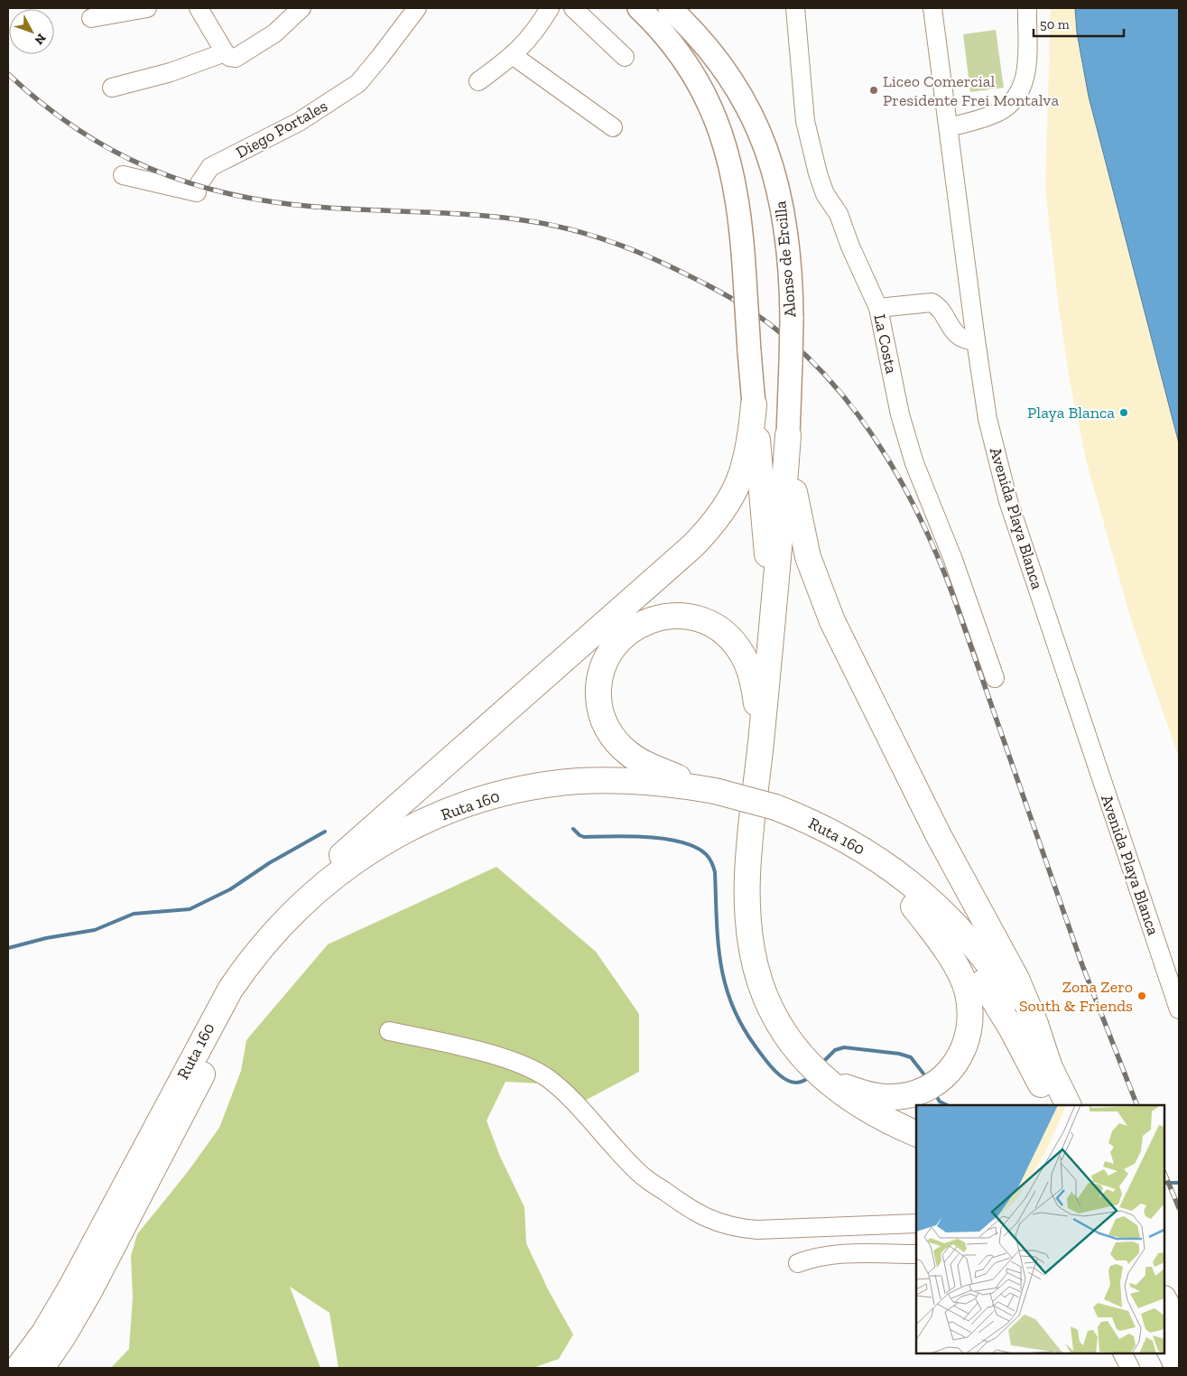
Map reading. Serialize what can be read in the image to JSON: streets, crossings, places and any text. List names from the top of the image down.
{
  "streets": {
    "highway": ["Ruta 160"],
    "main road": ["Alonso de Ercilla"],
    "street": ["Diego Portales", "La Costa", "Avenida Playa Blanca"]
  },
  "places": ["Liceo Comercial Presidente Frei Montalva", "Playa Blanca", "Zona Zero South & Friends"],
  "scale_bar": "50 m",
  "north": "bottom right"
}
